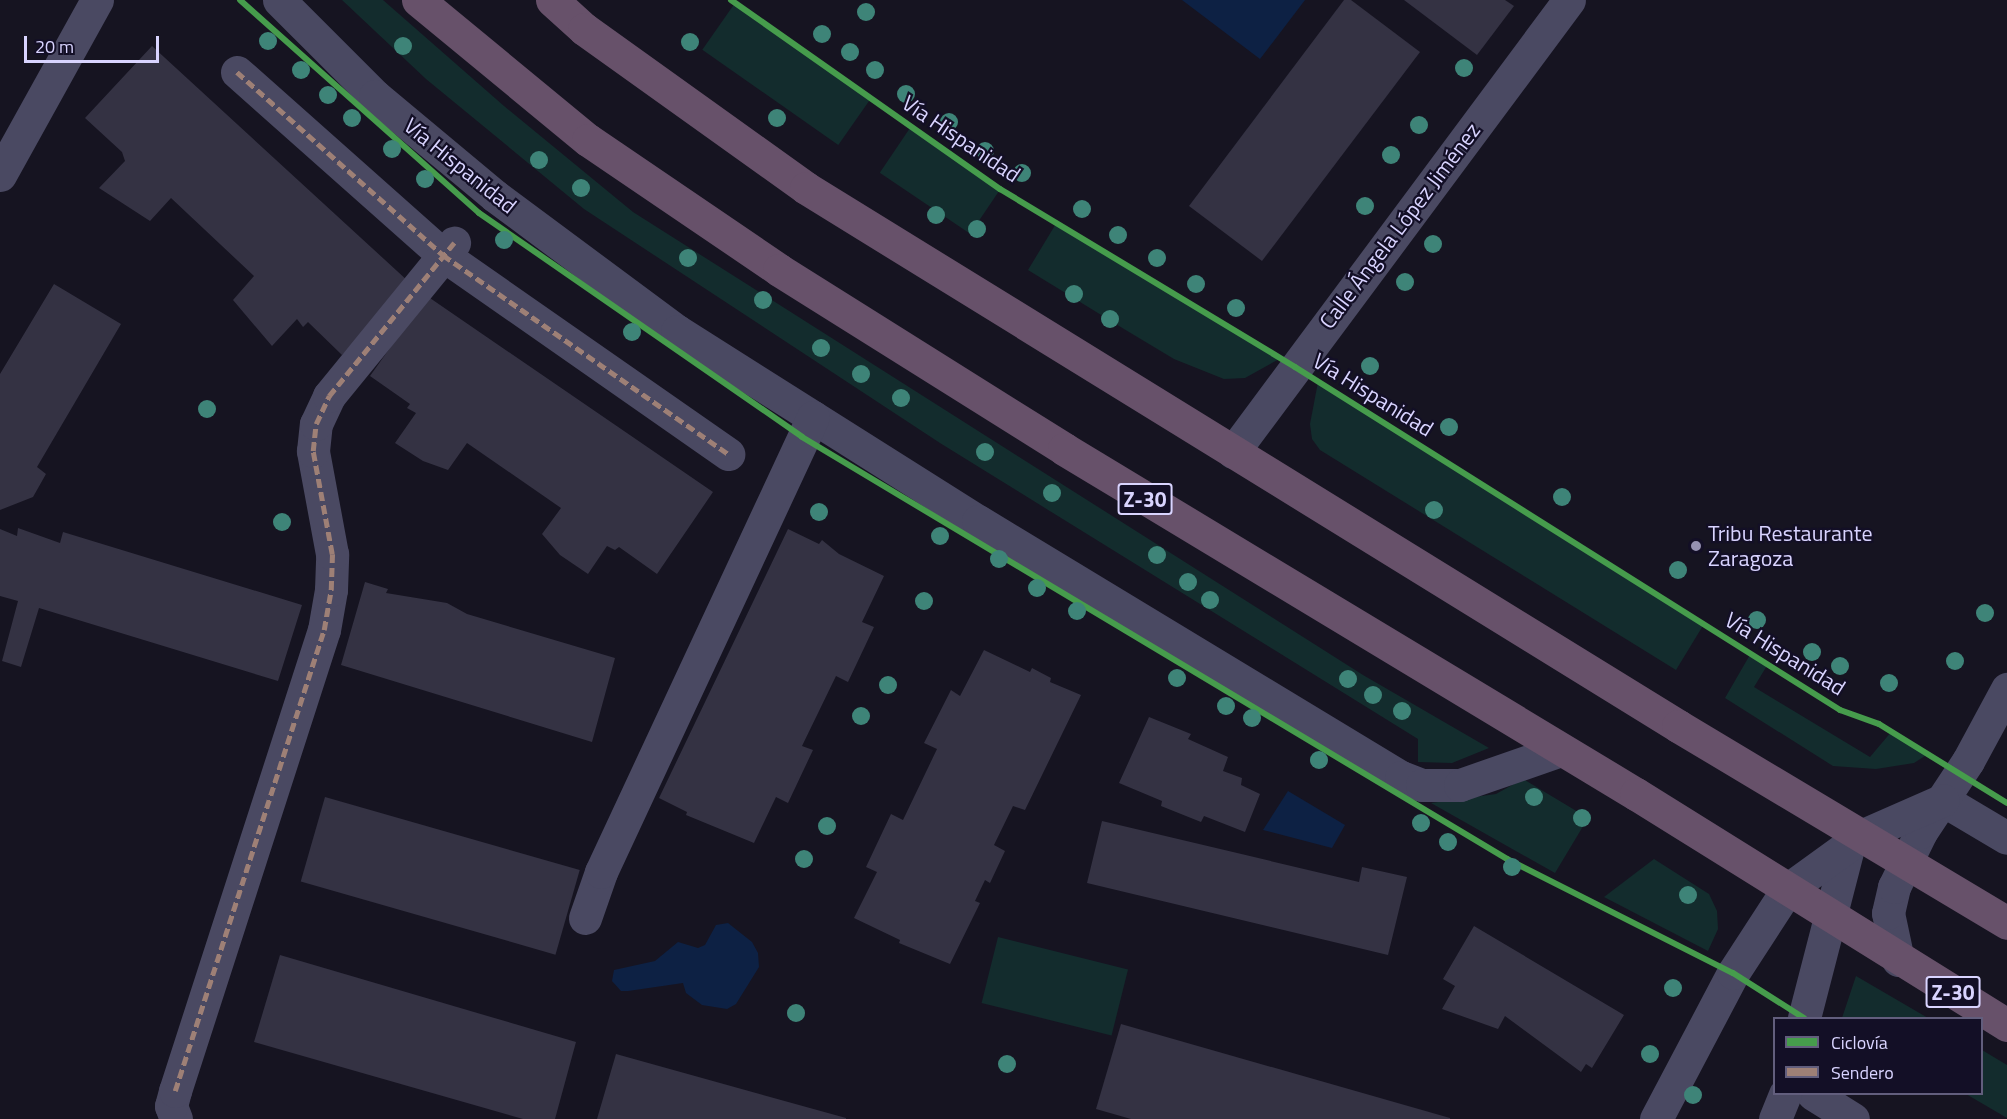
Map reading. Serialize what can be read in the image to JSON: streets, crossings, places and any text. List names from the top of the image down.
{
  "streets": {
    "highway": ["Z-30"],
    "street": ["Vía Hispanidad", "Calle Ángela López Jiménez"]
  },
  "crossings": [
    ["Vía Hispanidad", "Z-30"]
  ],
  "places": ["Tribu Restaurante Zaragoza"],
  "legend": ["Ciclovía", "Sendero"],
  "scale_bar": "20 m"
}
